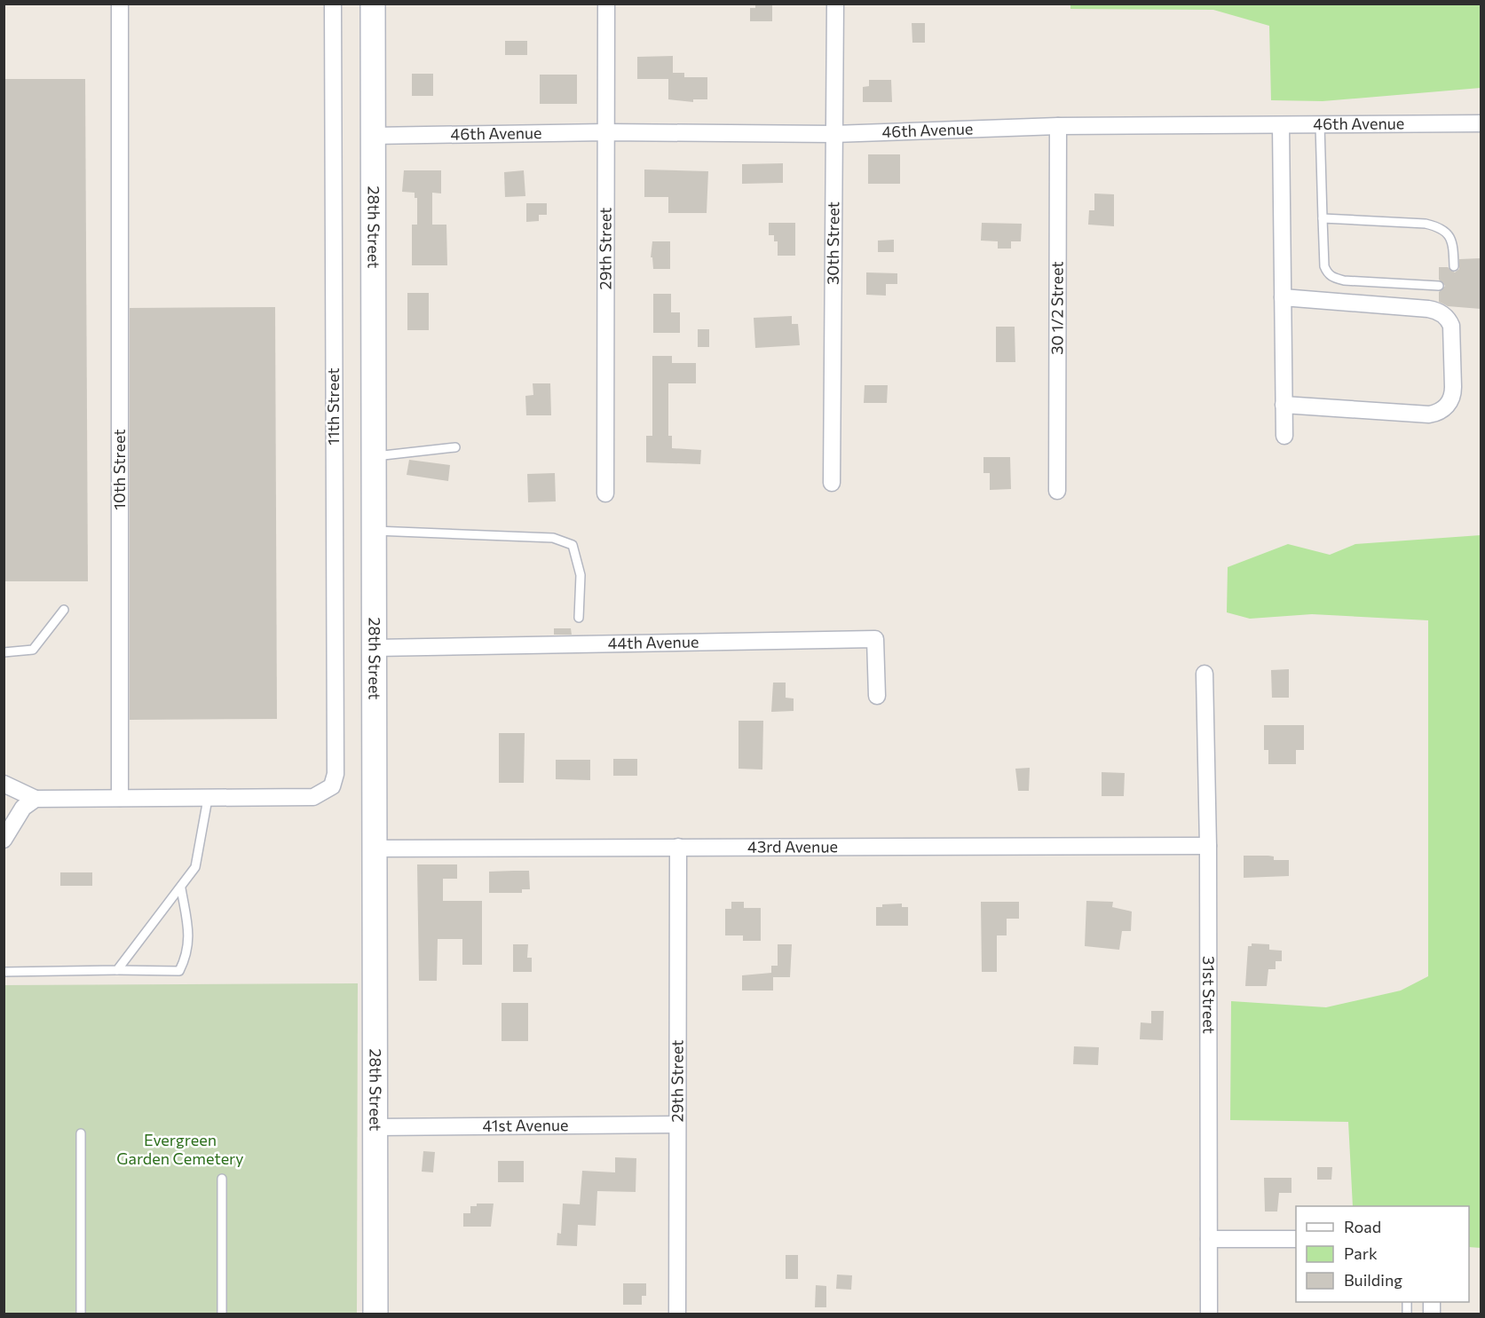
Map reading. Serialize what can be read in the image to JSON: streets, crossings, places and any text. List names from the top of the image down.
{
  "streets": {
    "main road": ["28th Street"],
    "street": [
      "46th Avenue",
      "30th Street",
      "29th Street",
      "30 1/2 Street",
      "11th Street",
      "10th Street",
      "44th Avenue",
      "43rd Avenue",
      "31st Street",
      "41st Avenue"
    ]
  },
  "crossings": [
    ["46th Avenue", "28th Street"],
    ["46th Avenue", "30th Street"],
    ["46th Avenue", "29th Street"],
    ["46th Avenue", "30 1/2 Street"],
    ["28th Street", "44th Avenue"],
    ["28th Street", "43rd Avenue"],
    ["28th Street", "41st Avenue"],
    ["29th Street", "43rd Avenue"],
    ["29th Street", "41st Avenue"],
    ["43rd Avenue", "31st Street"]
  ],
  "parks": ["Evergreen Garden Cemetery"],
  "legend": ["Road", "Park", "Building"]
}
